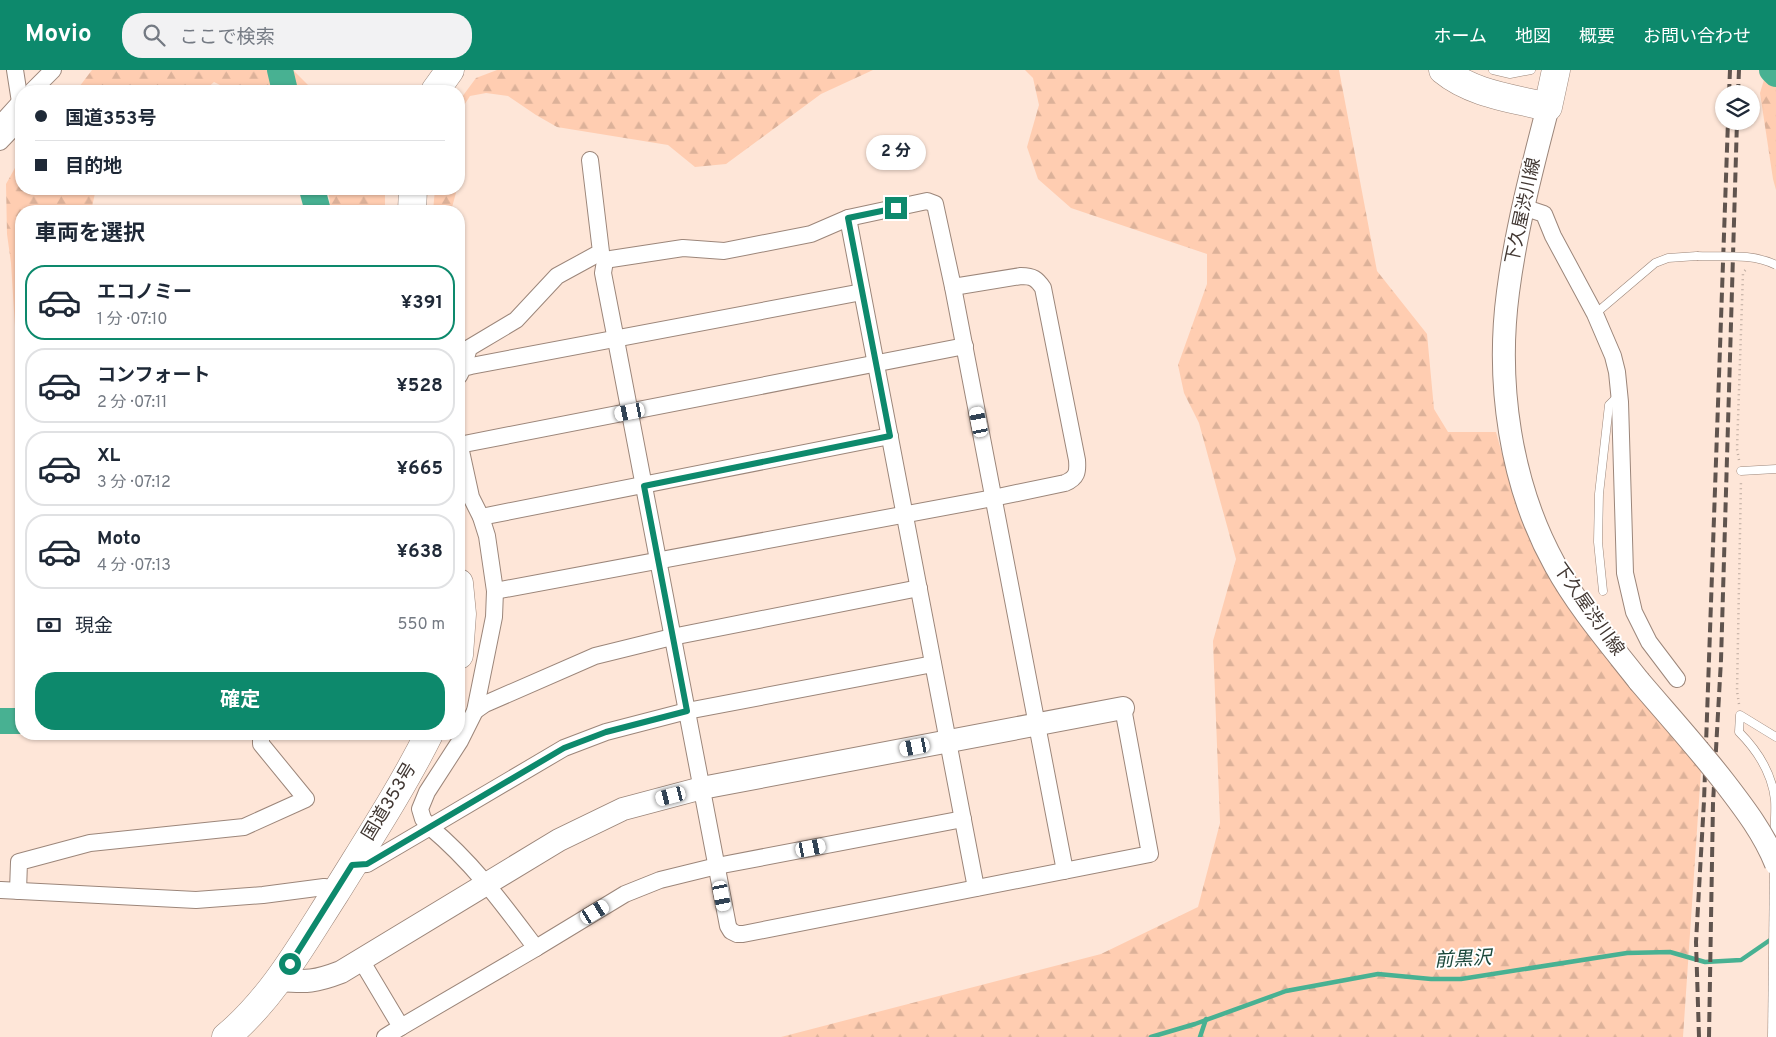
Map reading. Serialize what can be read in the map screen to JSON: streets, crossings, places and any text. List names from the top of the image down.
{
  "streets": {
    "highway": ["国道353号"],
    "street": ["下久屋渋川線"]
  },
  "water": ["前黒沢"],
  "page": {
    "header": "Movio",
    "search": "ここで検索",
    "nav": [
      "ホーム",
      "地図",
      "概要",
      "お問い合わせ"
    ],
    "banner": ["国道353号", "目的地"],
    "bubble": "2 分",
    "heading": "車両を選択",
    "list": [
      {
        "name": "エコノミー",
        "note": "1 分 · 07:10",
        "value": "¥391"
      },
      {
        "name": "コンフォート",
        "note": "2 分 · 07:11",
        "value": "¥528"
      },
      {
        "name": "XL",
        "note": "3 分 · 07:12",
        "value": "¥665"
      },
      {
        "name": "Moto",
        "note": "4 分 · 07:13",
        "value": "¥638"
      }
    ],
    "pay": ["現金", "550 m"],
    "buttons": "確定"
  }
}
